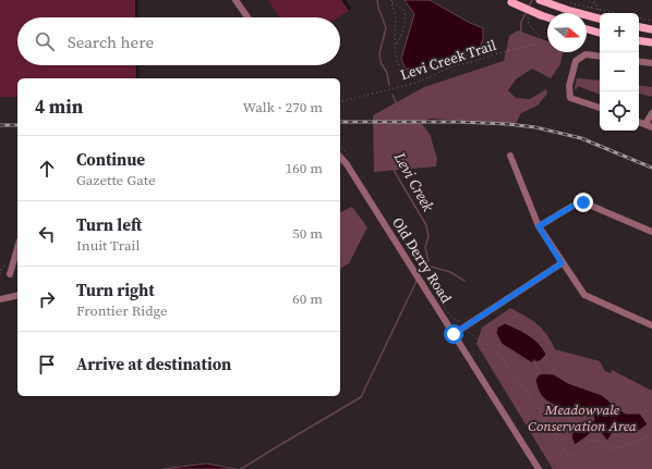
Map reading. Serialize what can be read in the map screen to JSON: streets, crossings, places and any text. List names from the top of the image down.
{
  "streets": {
    "street": ["Old Derry Road"],
    "path": ["Levi Creek Trail"]
  },
  "water": ["Levi Creek"],
  "parks": ["Meadowvale Conservation Area"],
  "north": "right",
  "page": {
    "map_buttons": ["+", "−"],
    "search": "Search here",
    "heading": ["4 min", "Walk · 270 m"],
    "list": [
      ["Continue", "Gazette Gate", "160 m"],
      ["Turn left", "Inuit Trail", "50 m"],
      ["Turn right", "Frontier Ridge", "60 m"],
      "Arrive at destination"
    ]
  }
}
